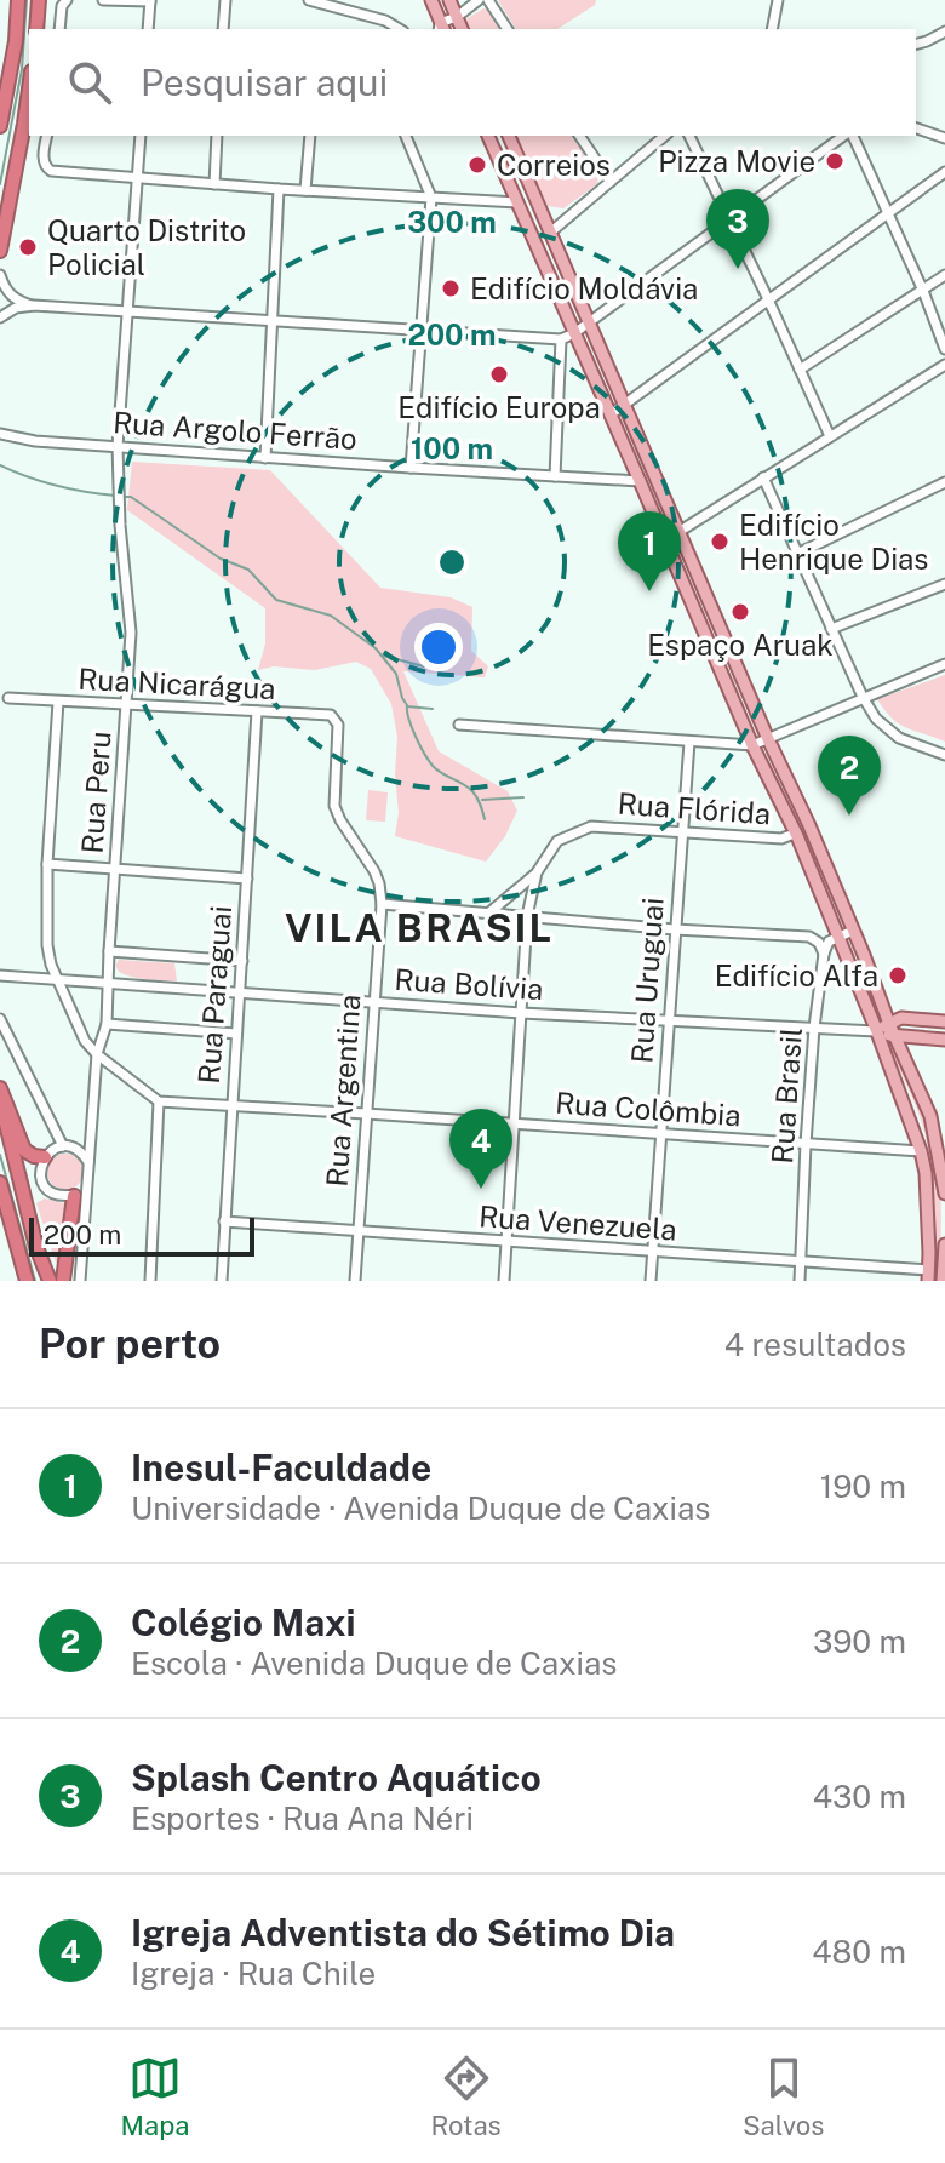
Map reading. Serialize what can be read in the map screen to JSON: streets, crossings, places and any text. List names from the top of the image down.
{
  "streets": {
    "street": [
      "Rua Argolo Ferrão",
      "Rua Nicarágua",
      "Rua Peru",
      "Rua Flórida",
      "Rua Uruguai",
      "Rua Bolívia",
      "Rua Paraguai",
      "Rua Argentina",
      "Rua Brasil",
      "Rua Colômbia",
      "Rua Venezuela"
    ]
  },
  "crossings": [
    ["Rua Argolo Ferrão", "Rua Peru"],
    ["Rua Nicarágua", "Rua Peru"],
    ["Rua Nicarágua", "Rua Paraguai"],
    ["Rua Nicarágua", "Rua Argentina"],
    ["Rua Peru", "Rua Bolívia"],
    ["Rua Flórida", "Rua Uruguai"],
    ["Rua Flórida", "Rua Bolívia"],
    ["Rua Flórida", "Rua Colômbia"],
    ["Rua Flórida", "Rua Venezuela"],
    ["Rua Uruguai", "Rua Bolívia"],
    ["Rua Uruguai", "Rua Colômbia"],
    ["Rua Uruguai", "Rua Venezuela"],
    ["Rua Bolívia", "Rua Paraguai"],
    ["Rua Bolívia", "Rua Argentina"],
    ["Rua Bolívia", "Rua Brasil"],
    ["Rua Paraguai", "Rua Colômbia"],
    ["Rua Paraguai", "Rua Venezuela"],
    ["Rua Argentina", "Rua Colômbia"],
    ["Rua Argentina", "Rua Venezuela"],
    ["Rua Brasil", "Rua Colômbia"],
    ["Rua Brasil", "Rua Venezuela"]
  ],
  "districts": ["VILA BRASIL"],
  "places": [
    "Pizza Movie",
    "Correios",
    "Quarto Distrito Policial",
    "Edifício Moldávia",
    "Edifício Europa",
    "Edifício Henrique Dias",
    "Espaço Aruak",
    "Edifício Alfa"
  ],
  "scale_bar": "200 m",
  "page": {
    "search": "Pesquisar aqui",
    "pins": [
      "3",
      "1",
      "2",
      "4"
    ],
    "scale": "200 m",
    "heading": ["Por perto", "4 resultados"],
    "list": [
      {
        "mark": "1",
        "name": "Inesul-Faculdade",
        "note": "Universidade · Avenida Duque de Caxias",
        "value": "190 m"
      },
      {
        "mark": "2",
        "name": "Colégio Maxi",
        "note": "Escola · Avenida Duque de Caxias",
        "value": "390 m"
      },
      {
        "mark": "3",
        "name": "Splash Centro Aquático",
        "note": "Esportes · Rua Ana Néri",
        "value": "430 m"
      },
      {
        "mark": "4",
        "name": "Igreja Adventista do Sétimo Dia",
        "note": "Igreja · Rua Chile",
        "value": "480 m"
      }
    ],
    "nav": ["Mapa", "Rotas", "Salvos"]
  },
  "rings": ["300 m", "200 m", "100 m"]
}
